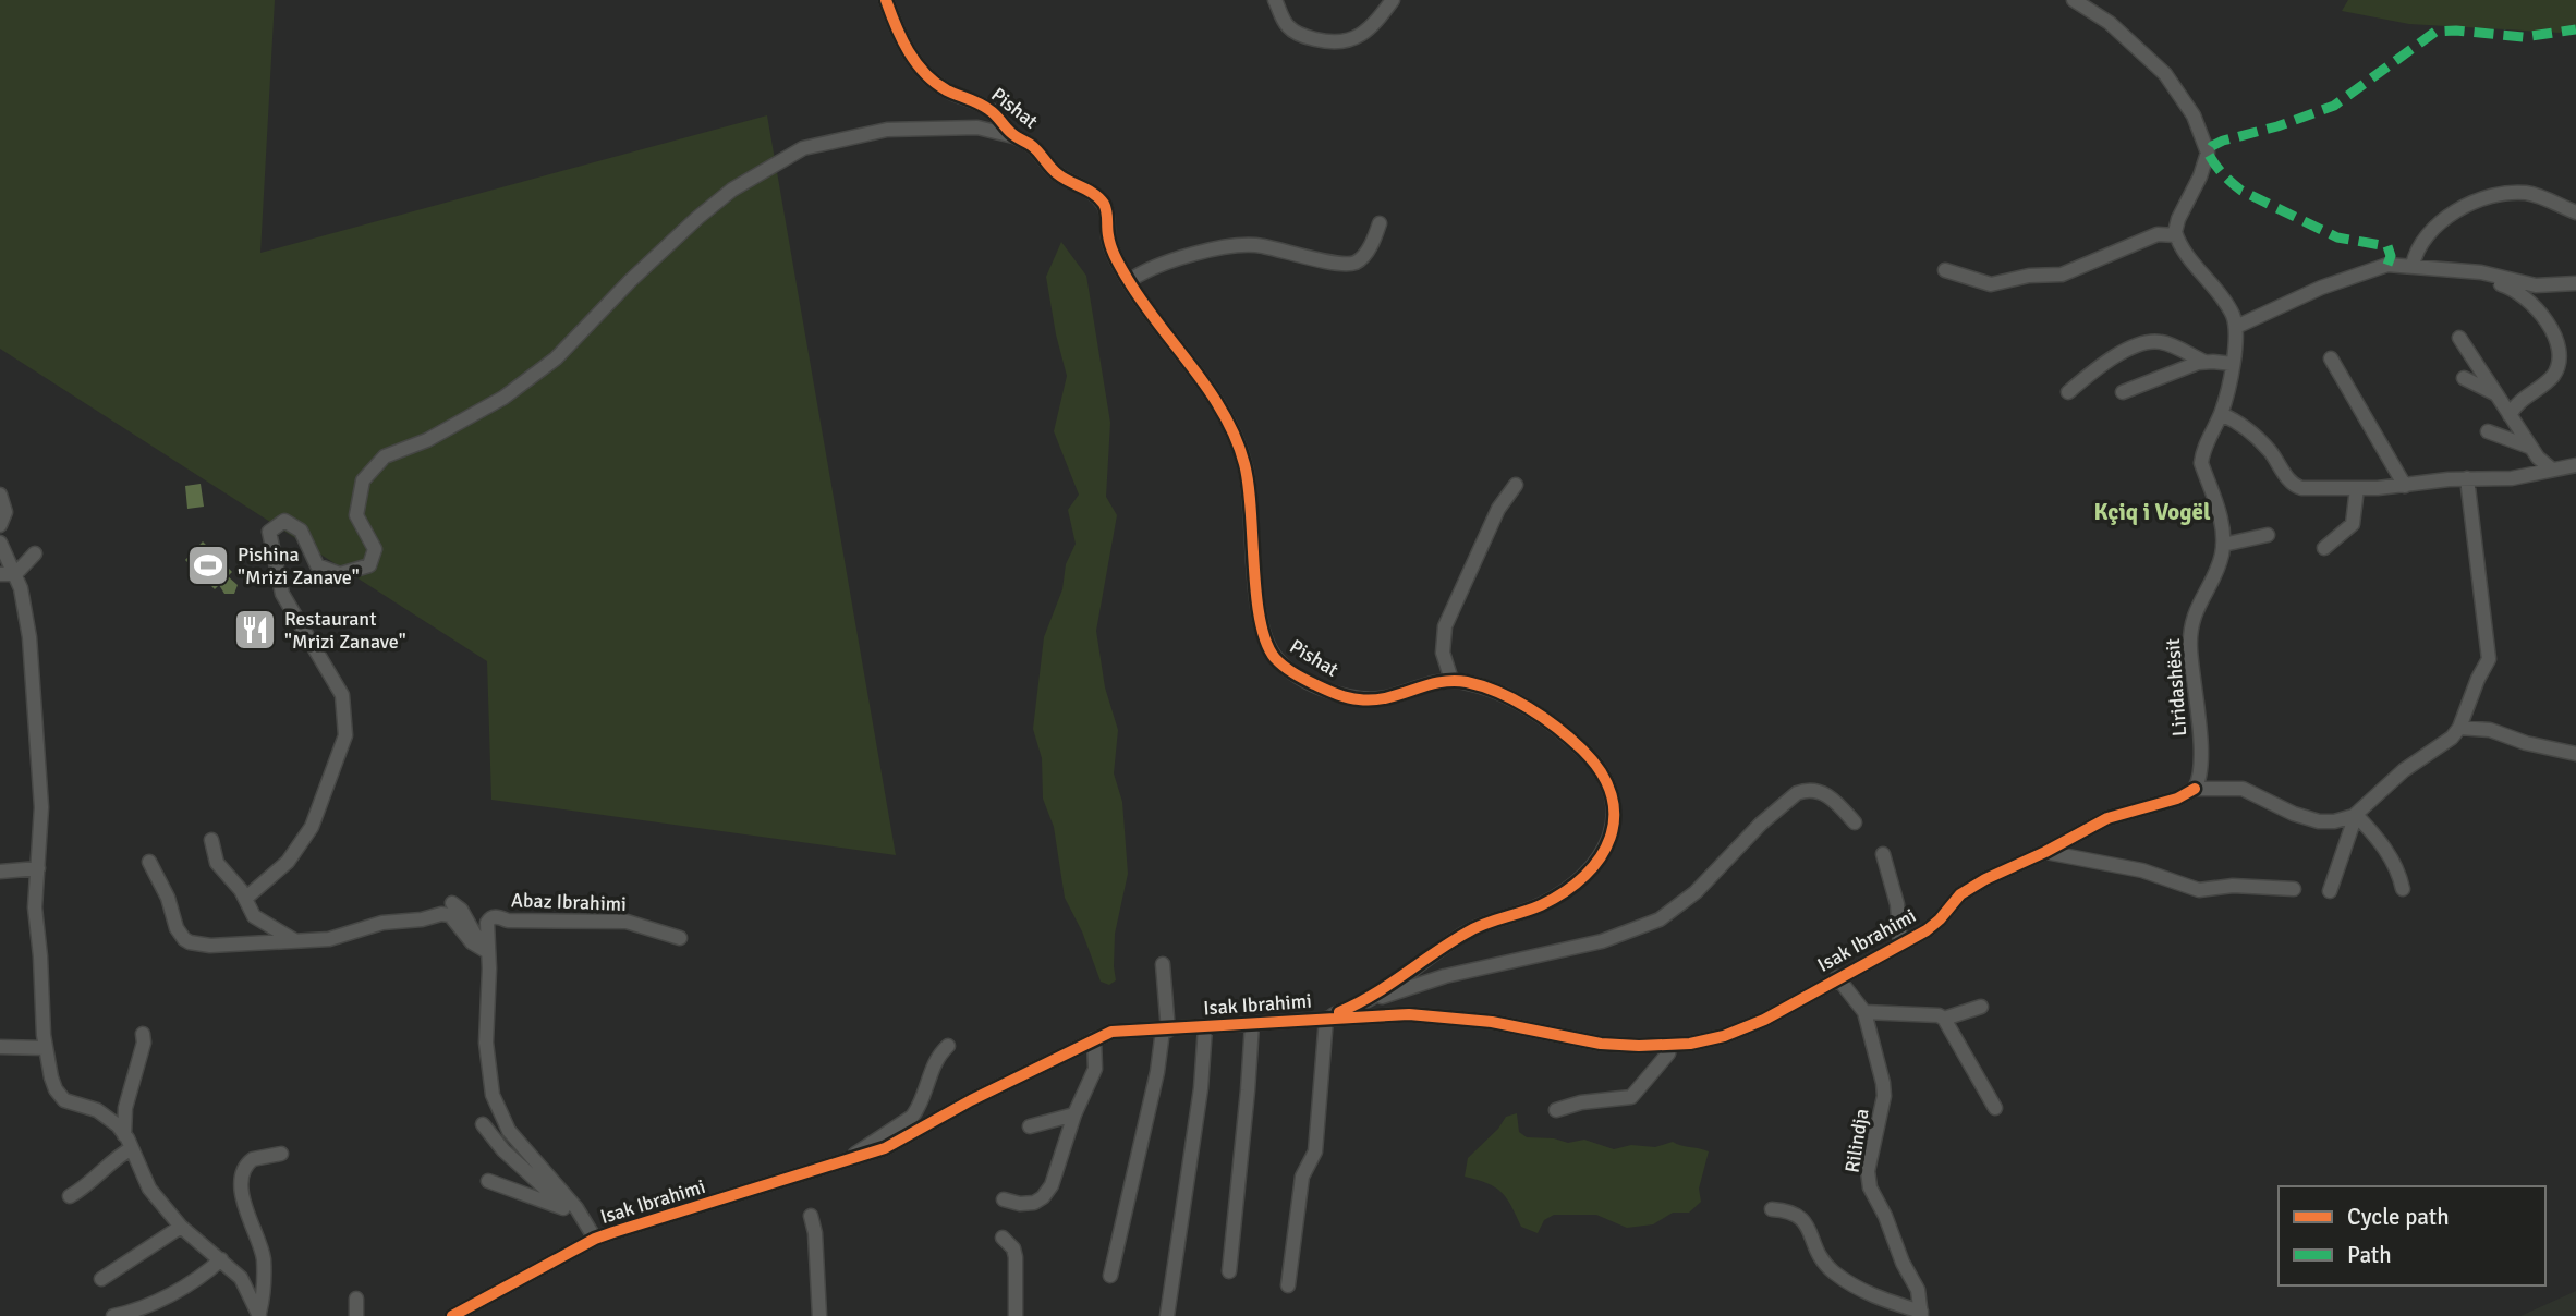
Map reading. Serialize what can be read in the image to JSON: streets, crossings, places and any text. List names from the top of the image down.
{
  "streets": {
    "street": [
      "Pishat",
      "Liridashësit",
      "Abaz Ibrahimi",
      "Isak Ibrahimi",
      "Rilindja"
    ]
  },
  "crossings": [
    ["Pishat", "Isak Ibrahimi"],
    ["Liridashësit", "Isak Ibrahimi"],
    ["Abaz Ibrahimi", "Isak Ibrahimi"],
    ["Isak Ibrahimi", "Rilindja"]
  ],
  "districts": ["Kçiq i Vogël"],
  "places": {
    "sports": ["Pishina \"Mrizi Zanave\""],
    "restaurant": ["Restaurant \"Mrizi Zanave\""]
  },
  "legend": ["Cycle path", "Path"]
}
